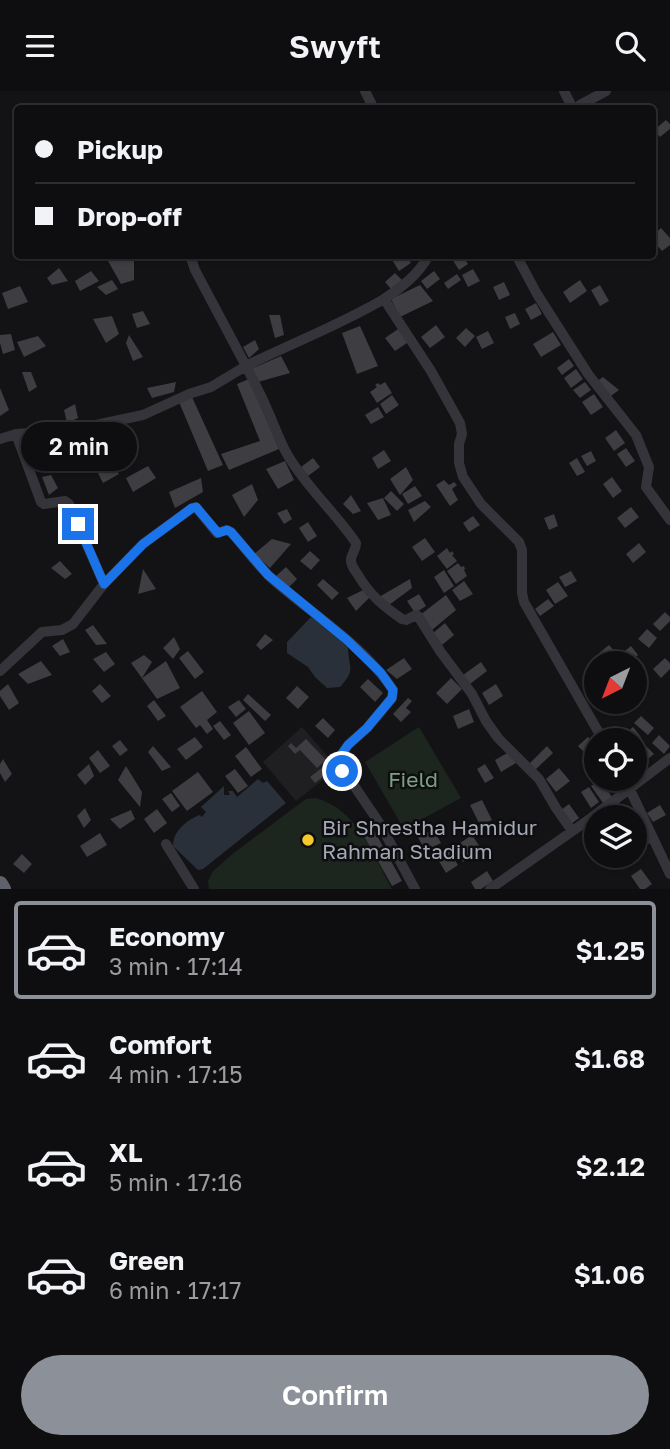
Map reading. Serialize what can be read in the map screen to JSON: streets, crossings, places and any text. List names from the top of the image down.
{
  "parks": ["Field"],
  "places": ["Bir Shrestha Hamidur Rahman Stadium"],
  "north": "bottom left",
  "page": {
    "header": "Swyft",
    "banner": ["Pickup", "Drop-off"],
    "bubble": "2 min",
    "list": [
      {
        "name": "Economy",
        "note": "3 min · 17:14",
        "value": "$1.25"
      },
      {
        "name": "Comfort",
        "note": "4 min · 17:15",
        "value": "$1.68"
      },
      {
        "name": "XL",
        "note": "5 min · 17:16",
        "value": "$2.12"
      },
      {
        "name": "Green",
        "note": "6 min · 17:17",
        "value": "$1.06"
      }
    ],
    "buttons": "Confirm"
  }
}
